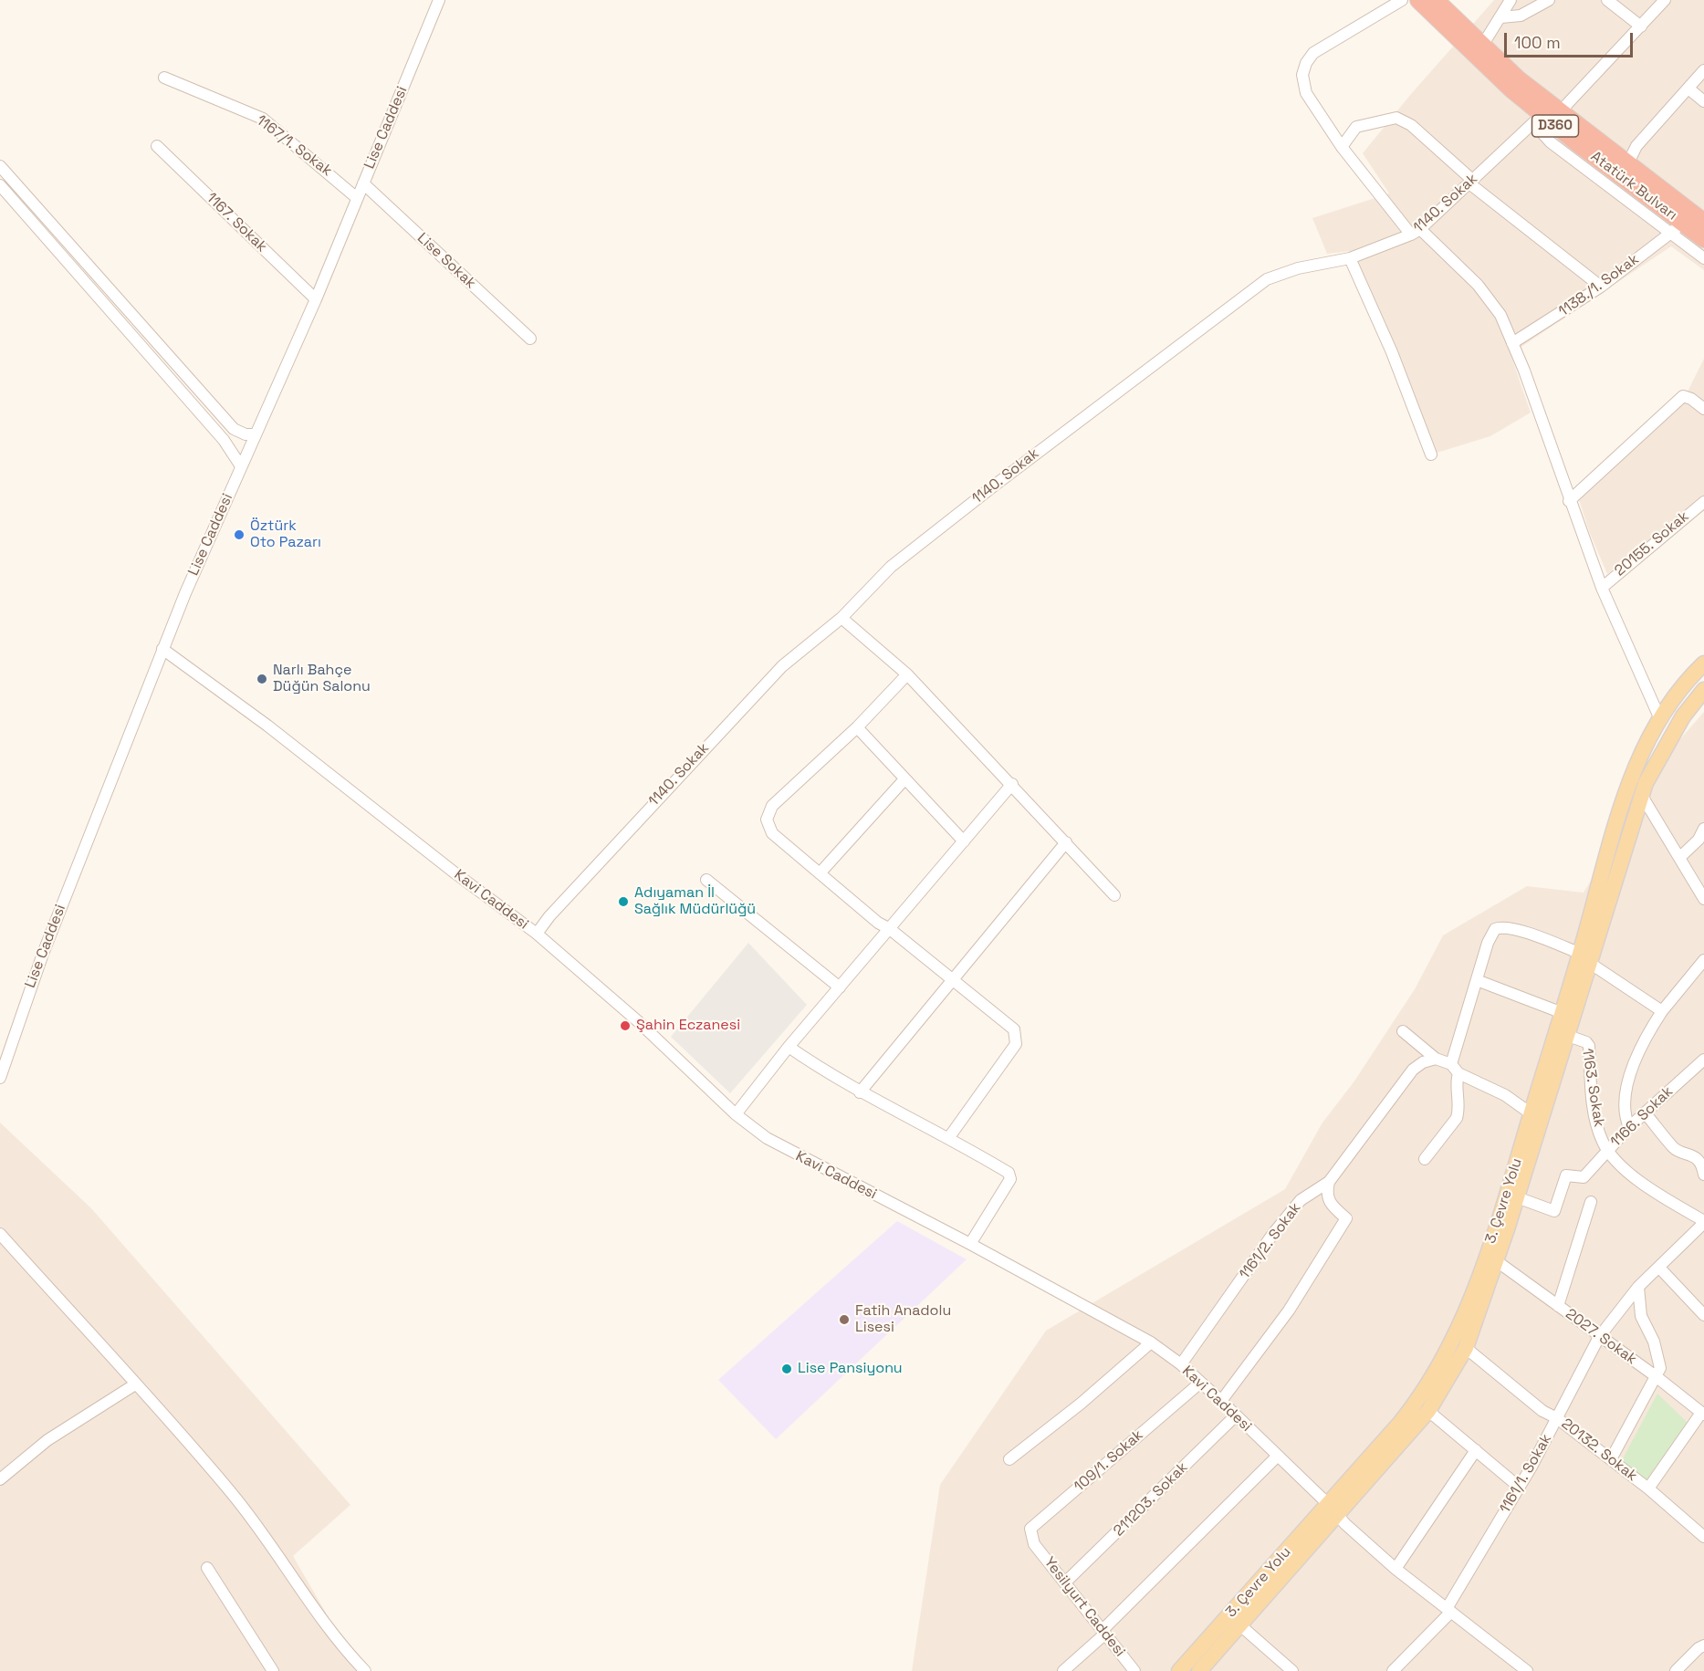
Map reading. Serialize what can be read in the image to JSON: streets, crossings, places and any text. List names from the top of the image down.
{
  "streets": {
    "highway": ["D360", "Atatürk Bulvarı"],
    "main road": ["3. Çevre Yolu"],
    "street": [
      "Lise Caddesi",
      "1167/1. Sokak",
      "1140. Sokak",
      "1167. Sokak",
      "Lise Sokak",
      "1138./1. Sokak",
      "20155. Sokak",
      "Kavi Caddesi",
      "1163. Sokak",
      "1166. Sokak",
      "1161/2. Sokak",
      "2027. Sokak",
      "20132. Sokak",
      "109/1. Sokak",
      "1161/1. Sokak",
      "211203. Sokak",
      "Yesilyurt Caddesi"
    ]
  },
  "crossings": [
    ["Lise Caddesi", "1167/1. Sokak"],
    ["Lise Caddesi", "1167. Sokak"],
    ["Lise Caddesi", "Lise Sokak"],
    ["Lise Caddesi", "Kavi Caddesi"],
    ["Atatürk Bulvarı", "1140. Sokak"],
    ["Atatürk Bulvarı", "1138./1. Sokak"],
    ["1140. Sokak", "Kavi Caddesi"],
    ["Kavi Caddesi", "3. Çevre Yolu"],
    ["Kavi Caddesi", "1161/2. Sokak"],
    ["Kavi Caddesi", "109/1. Sokak"],
    ["Kavi Caddesi", "1161/1. Sokak"],
    ["Kavi Caddesi", "211203. Sokak"],
    ["1163. Sokak", "1166. Sokak"],
    ["1163. Sokak", "3. Çevre Yolu"],
    ["1166. Sokak", "3. Çevre Yolu"],
    ["3. Çevre Yolu", "2027. Sokak"],
    ["3. Çevre Yolu", "20132. Sokak"],
    ["2027. Sokak", "1161/1. Sokak"],
    ["20132. Sokak", "1161/1. Sokak"],
    ["109/1. Sokak", "Yesilyurt Caddesi"],
    ["211203. Sokak", "Yesilyurt Caddesi"]
  ],
  "places": [
    "Öztürk Oto Pazarı",
    "Narlı Bahçe Düğün Salonu",
    "Adıyaman İl Sağlık Müdürlüğü",
    "Şahin Eczanesi",
    "Fatih Anadolu Lisesi",
    "Lise Pansiyonu"
  ],
  "scale_bar": "100 m"
}
